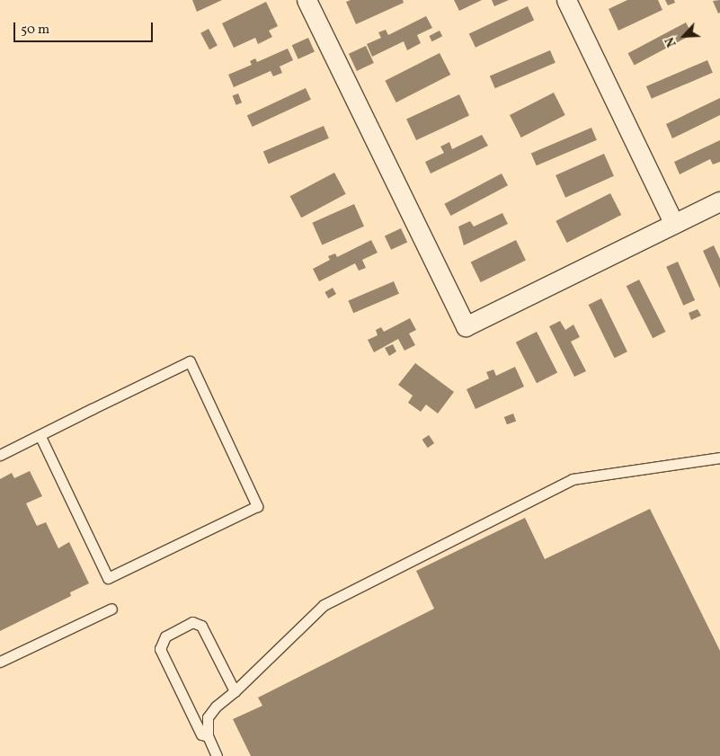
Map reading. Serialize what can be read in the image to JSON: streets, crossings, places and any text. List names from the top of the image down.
{
  "scale_bar": "50 m",
  "north": "bottom left"
}
